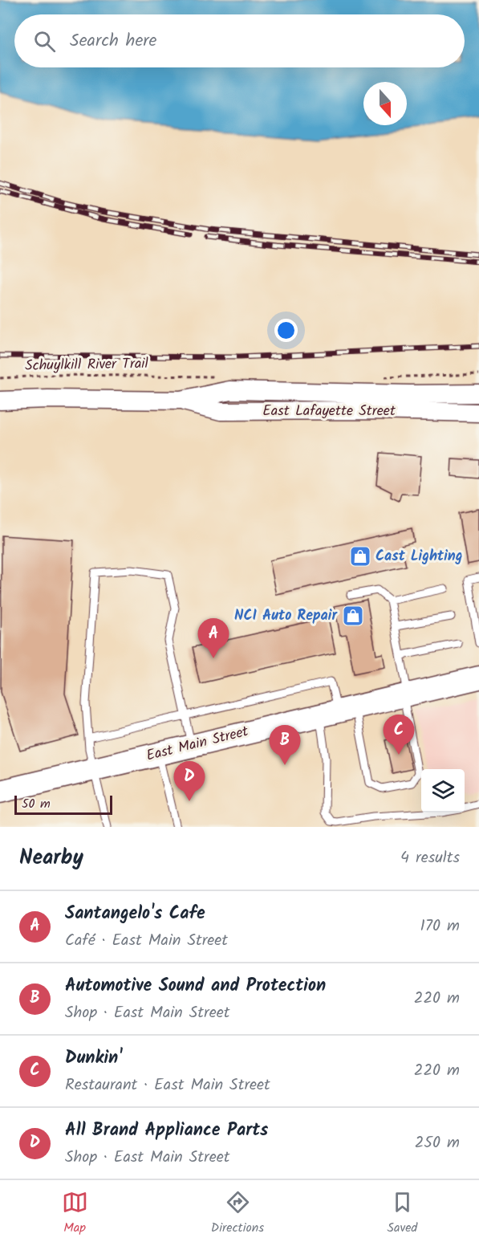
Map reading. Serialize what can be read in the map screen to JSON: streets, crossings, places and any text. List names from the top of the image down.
{
  "streets": {
    "main road": ["East Main Street"],
    "street": ["East Lafayette Street"],
    "path": ["Schuylkill River Trail"]
  },
  "places": {
    "shop": ["Cast Lighting", "NCI Auto Repair"]
  },
  "scale_bar": "50 m",
  "north": "bottom",
  "page": {
    "search": "Search here",
    "pins": [
      "A",
      "C",
      "B",
      "D"
    ],
    "scale": "50 m",
    "heading": ["Nearby", "4 results"],
    "list": [
      {
        "mark": "A",
        "name": "Santangelo's Cafe",
        "note": "Café · East Main Street",
        "value": "170 m"
      },
      {
        "mark": "B",
        "name": "Automotive Sound and Protection",
        "note": "Shop · East Main Street",
        "value": "220 m"
      },
      {
        "mark": "C",
        "name": "Dunkin'",
        "note": "Restaurant · East Main Street",
        "value": "220 m"
      },
      {
        "mark": "D",
        "name": "All Brand Appliance Parts",
        "note": "Shop · East Main Street",
        "value": "250 m"
      }
    ],
    "nav": ["Map", "Directions", "Saved"]
  }
}
